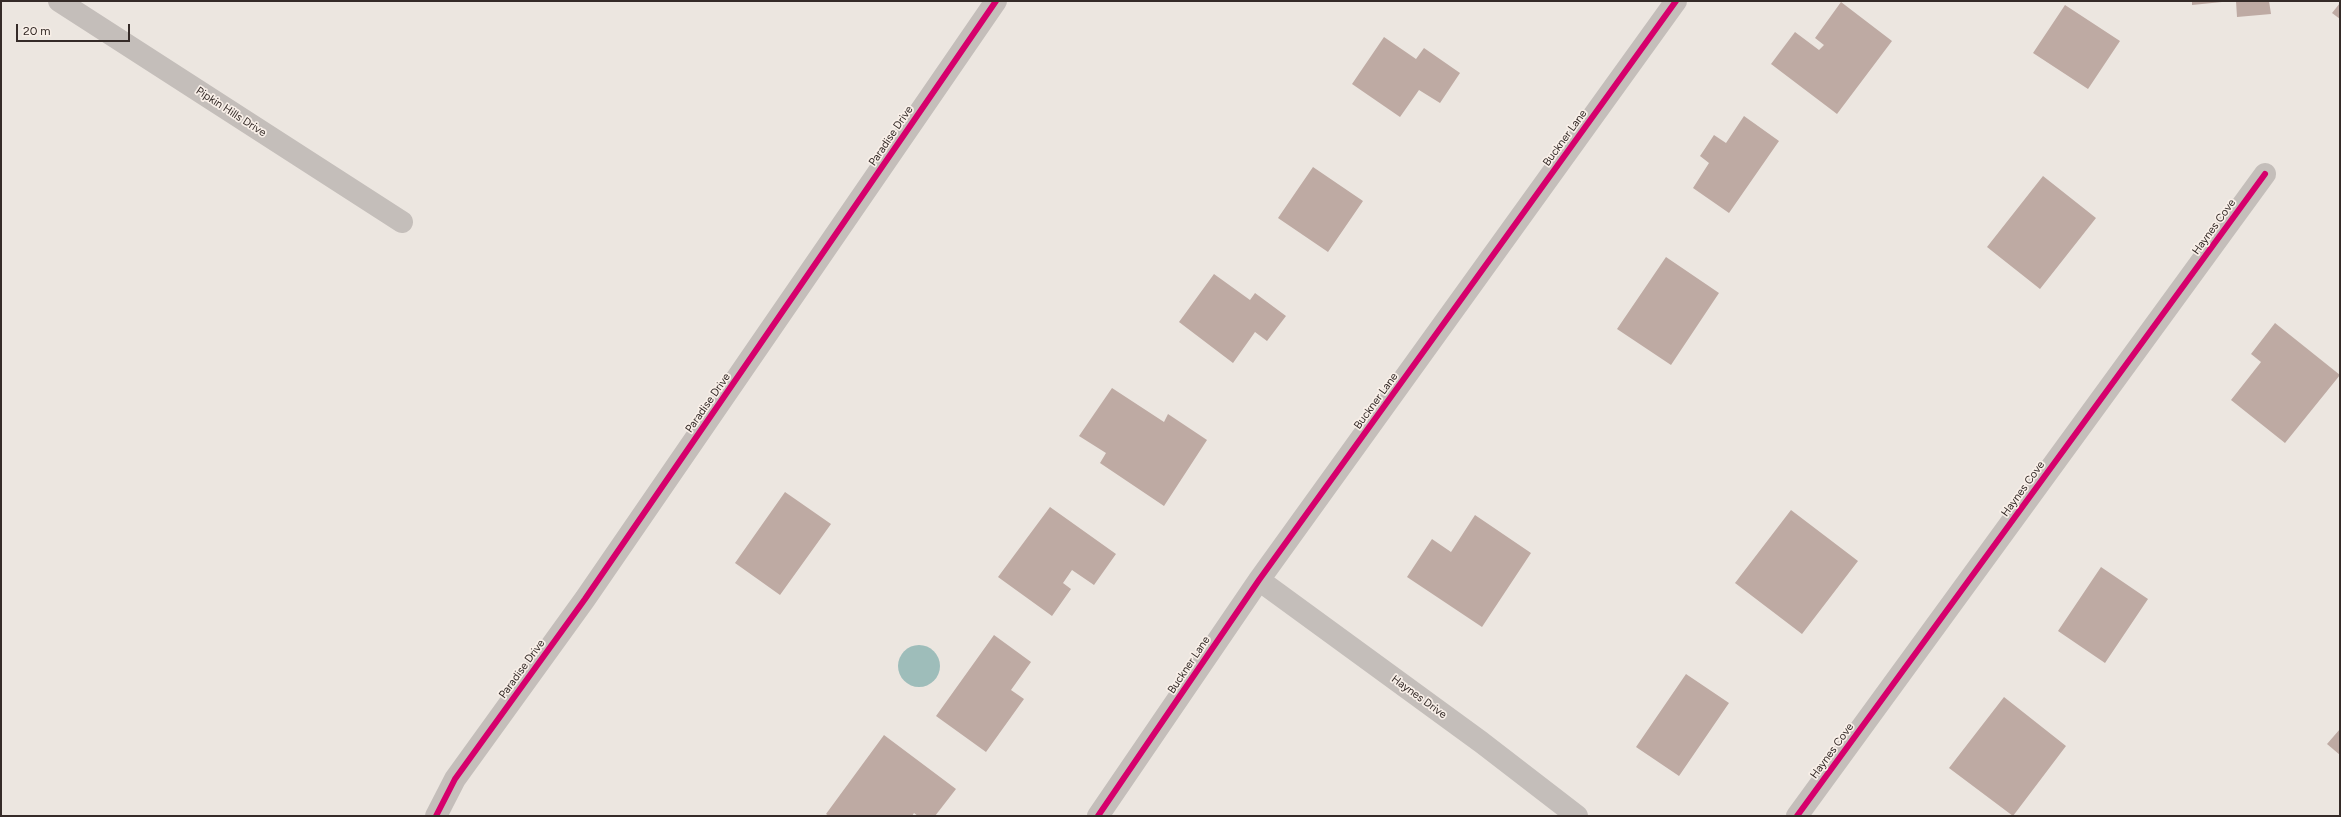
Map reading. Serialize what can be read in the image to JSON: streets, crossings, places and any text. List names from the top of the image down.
{
  "streets": {
    "street": [
      "Pipkin Hills Drive",
      "Paradise Drive",
      "Buckner Lane",
      "Haynes Cove",
      "Haynes Drive"
    ]
  },
  "crossings": [
    ["Buckner Lane", "Haynes Drive"]
  ],
  "scale_bar": "20 m"
}
